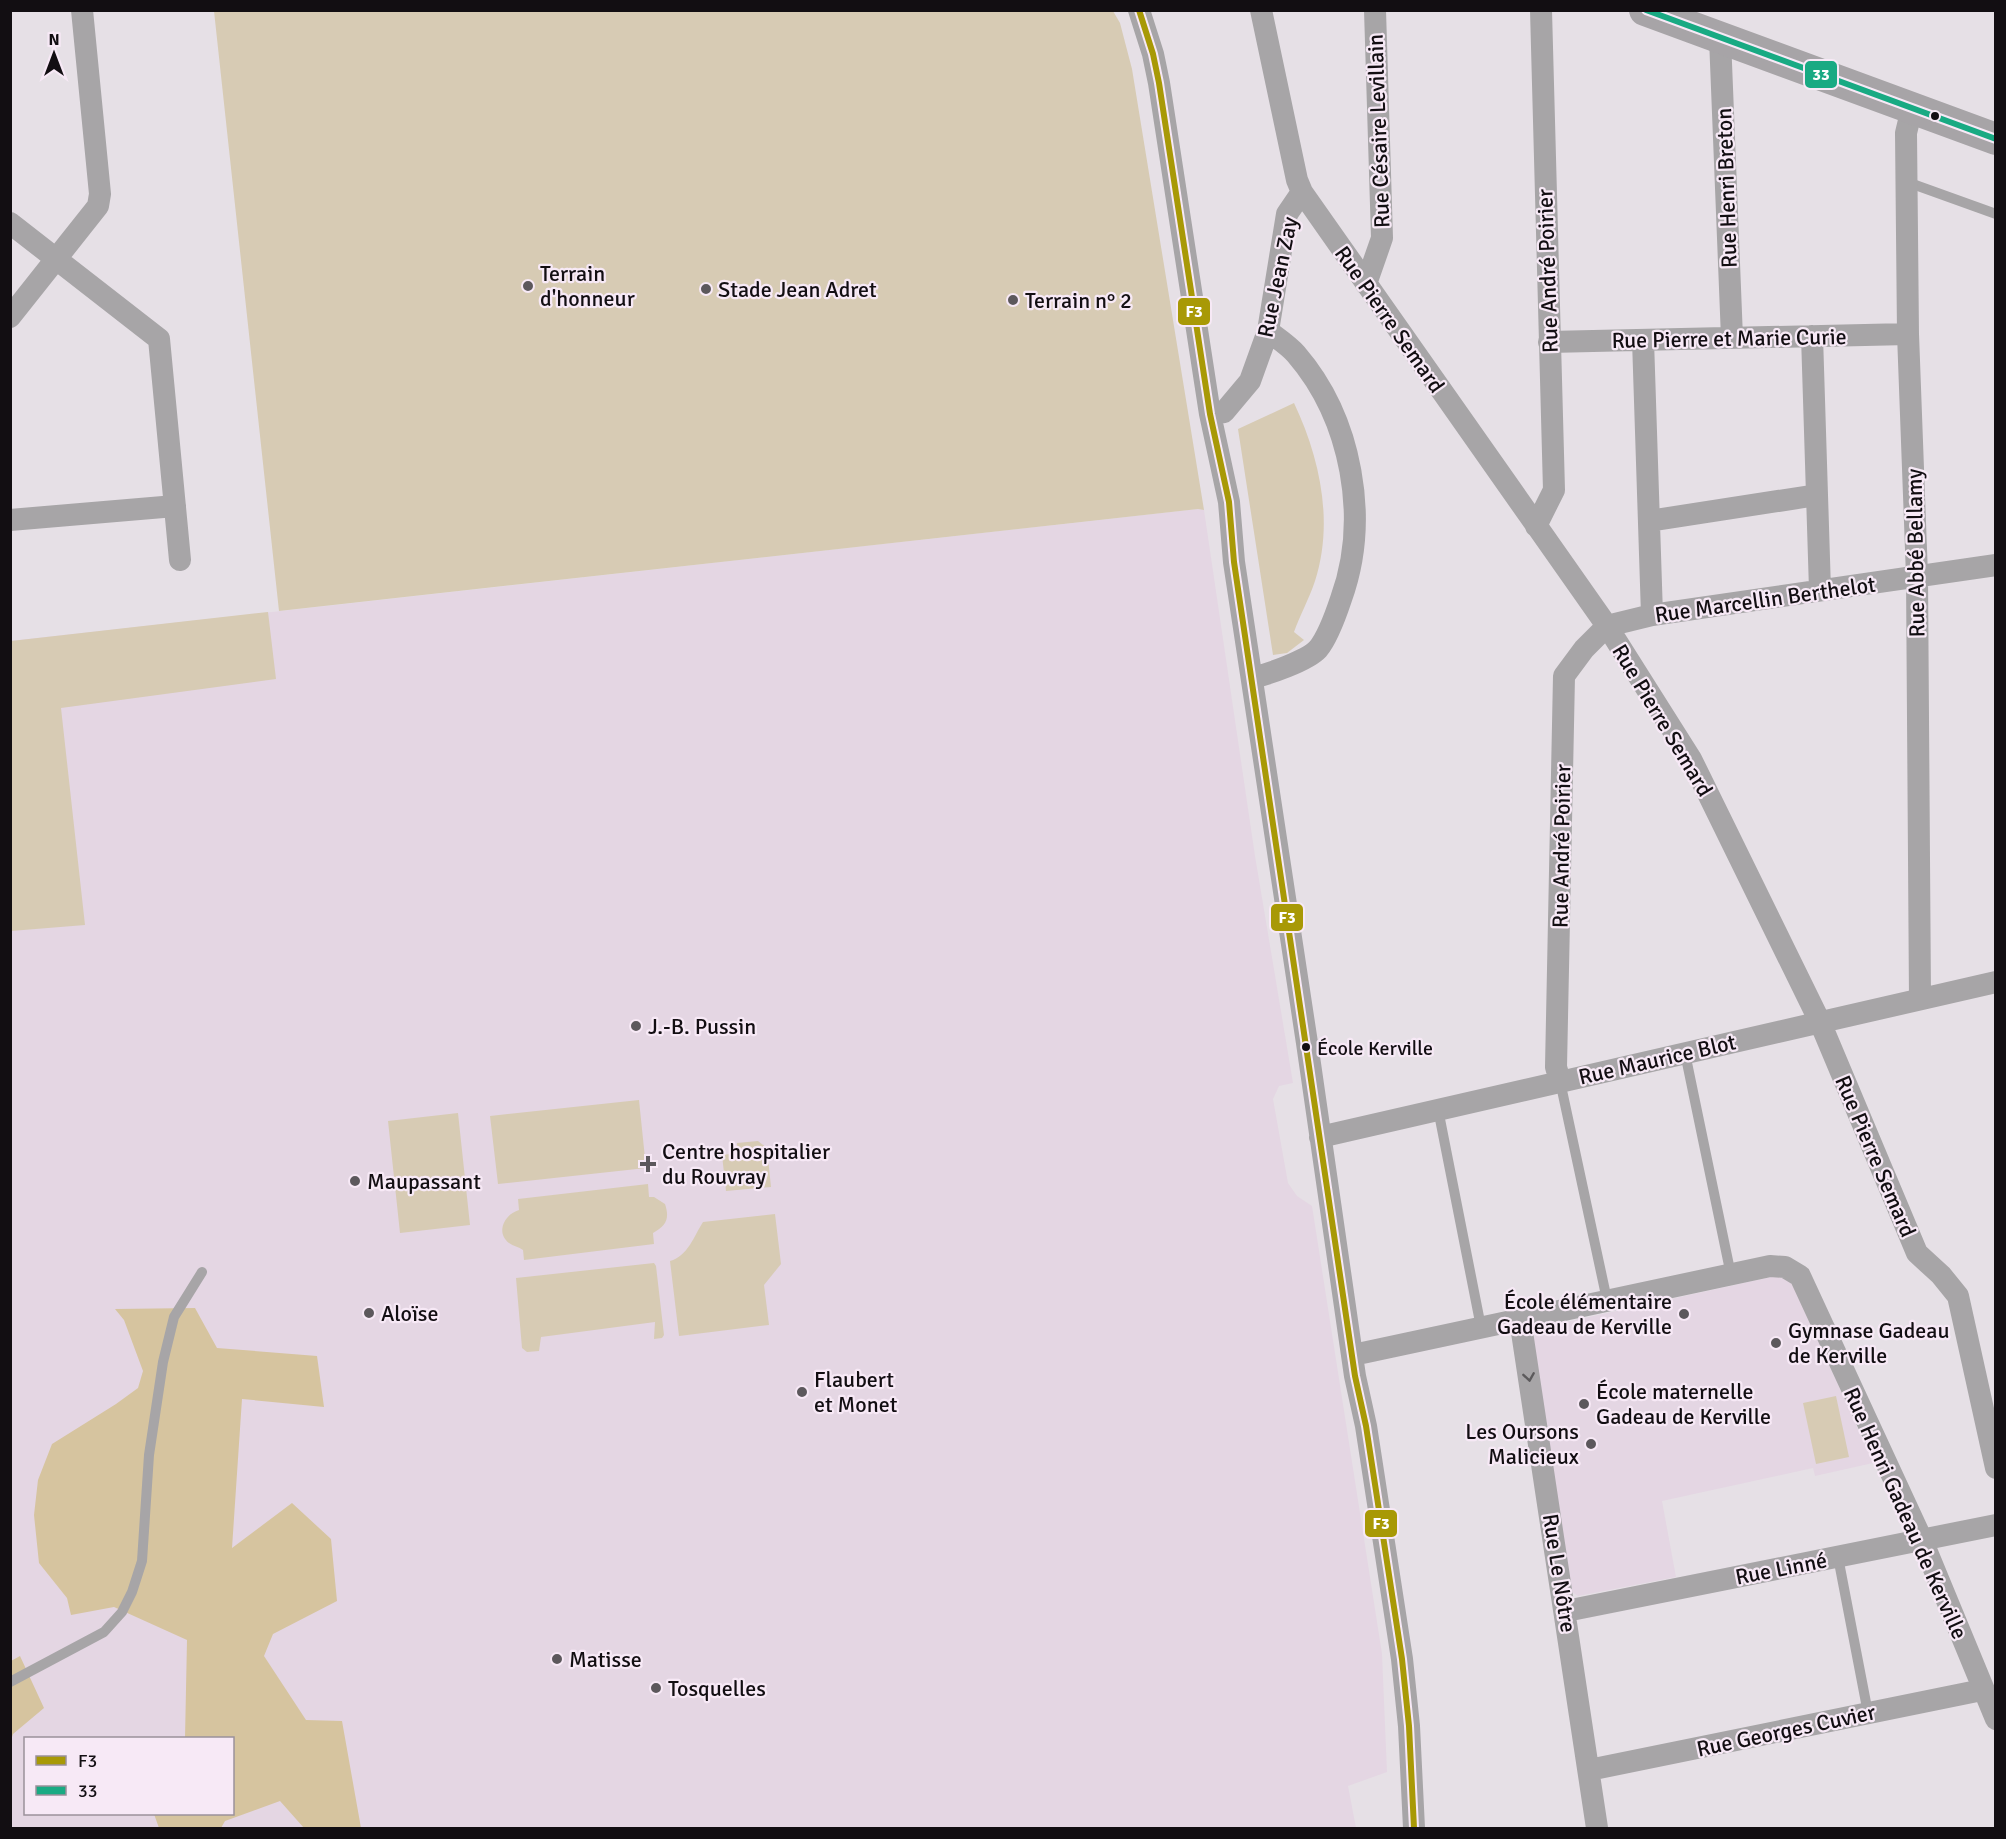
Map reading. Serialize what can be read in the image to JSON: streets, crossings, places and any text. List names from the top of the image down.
{
  "streets": {
    "street": [
      "Rue Césaire Levillain",
      "Rue Henri Breton",
      "Rue André Poirier",
      "Rue Jean Zay",
      "Rue Pierre Semard",
      "Rue Pierre et Marie Curie",
      "Rue Abbé Bellamy",
      "Rue Marcellin Berthelot",
      "Rue Maurice Blot",
      "Rue Henri Gadeau de Kerville",
      "Rue Linné",
      "Rue Le Nôtre",
      "Rue Georges Cuvier"
    ]
  },
  "crossings": [
    ["Rue Césaire Levillain", "Rue Pierre Semard"],
    ["Rue Henri Breton", "Rue Pierre et Marie Curie"],
    ["Rue André Poirier", "Rue Pierre Semard"],
    ["Rue André Poirier", "Rue Pierre et Marie Curie"],
    ["Rue André Poirier", "Rue Marcellin Berthelot"],
    ["Rue André Poirier", "Rue Maurice Blot"],
    ["Rue Jean Zay", "Rue Pierre Semard"],
    ["Rue Pierre Semard", "Rue Marcellin Berthelot"],
    ["Rue Pierre Semard", "Rue Maurice Blot"],
    ["Rue Pierre et Marie Curie", "Rue Abbé Bellamy"],
    ["Rue Abbé Bellamy", "Rue Marcellin Berthelot"],
    ["Rue Abbé Bellamy", "Rue Maurice Blot"],
    ["Rue Henri Gadeau de Kerville", "Rue Linné"],
    ["Rue Henri Gadeau de Kerville", "Rue Le Nôtre"],
    ["Rue Henri Gadeau de Kerville", "Rue Georges Cuvier"],
    ["Rue Linné", "Rue Le Nôtre"],
    ["Rue Le Nôtre", "Rue Georges Cuvier"]
  ],
  "places": {
    "other": [
      "Terrain d'honneur",
      "Stade Jean Adret",
      "Terrain n° 2",
      "J.-B. Pussin",
      "École Kerville",
      "Maupassant",
      "Aloïse",
      "École élémentaire Gadeau de Kerville",
      "Gymnase Gadeau de Kerville",
      "Flaubert et Monet",
      "École maternelle Gadeau de Kerville",
      "Les Oursons Malicieux",
      "Matisse",
      "Tosquelles"
    ],
    "health": ["Centre hospitalier du Rouvray"]
  },
  "lines": ["transit line F3", "transit line 33"],
  "legend": ["F3", "33"],
  "north": "top"
}
